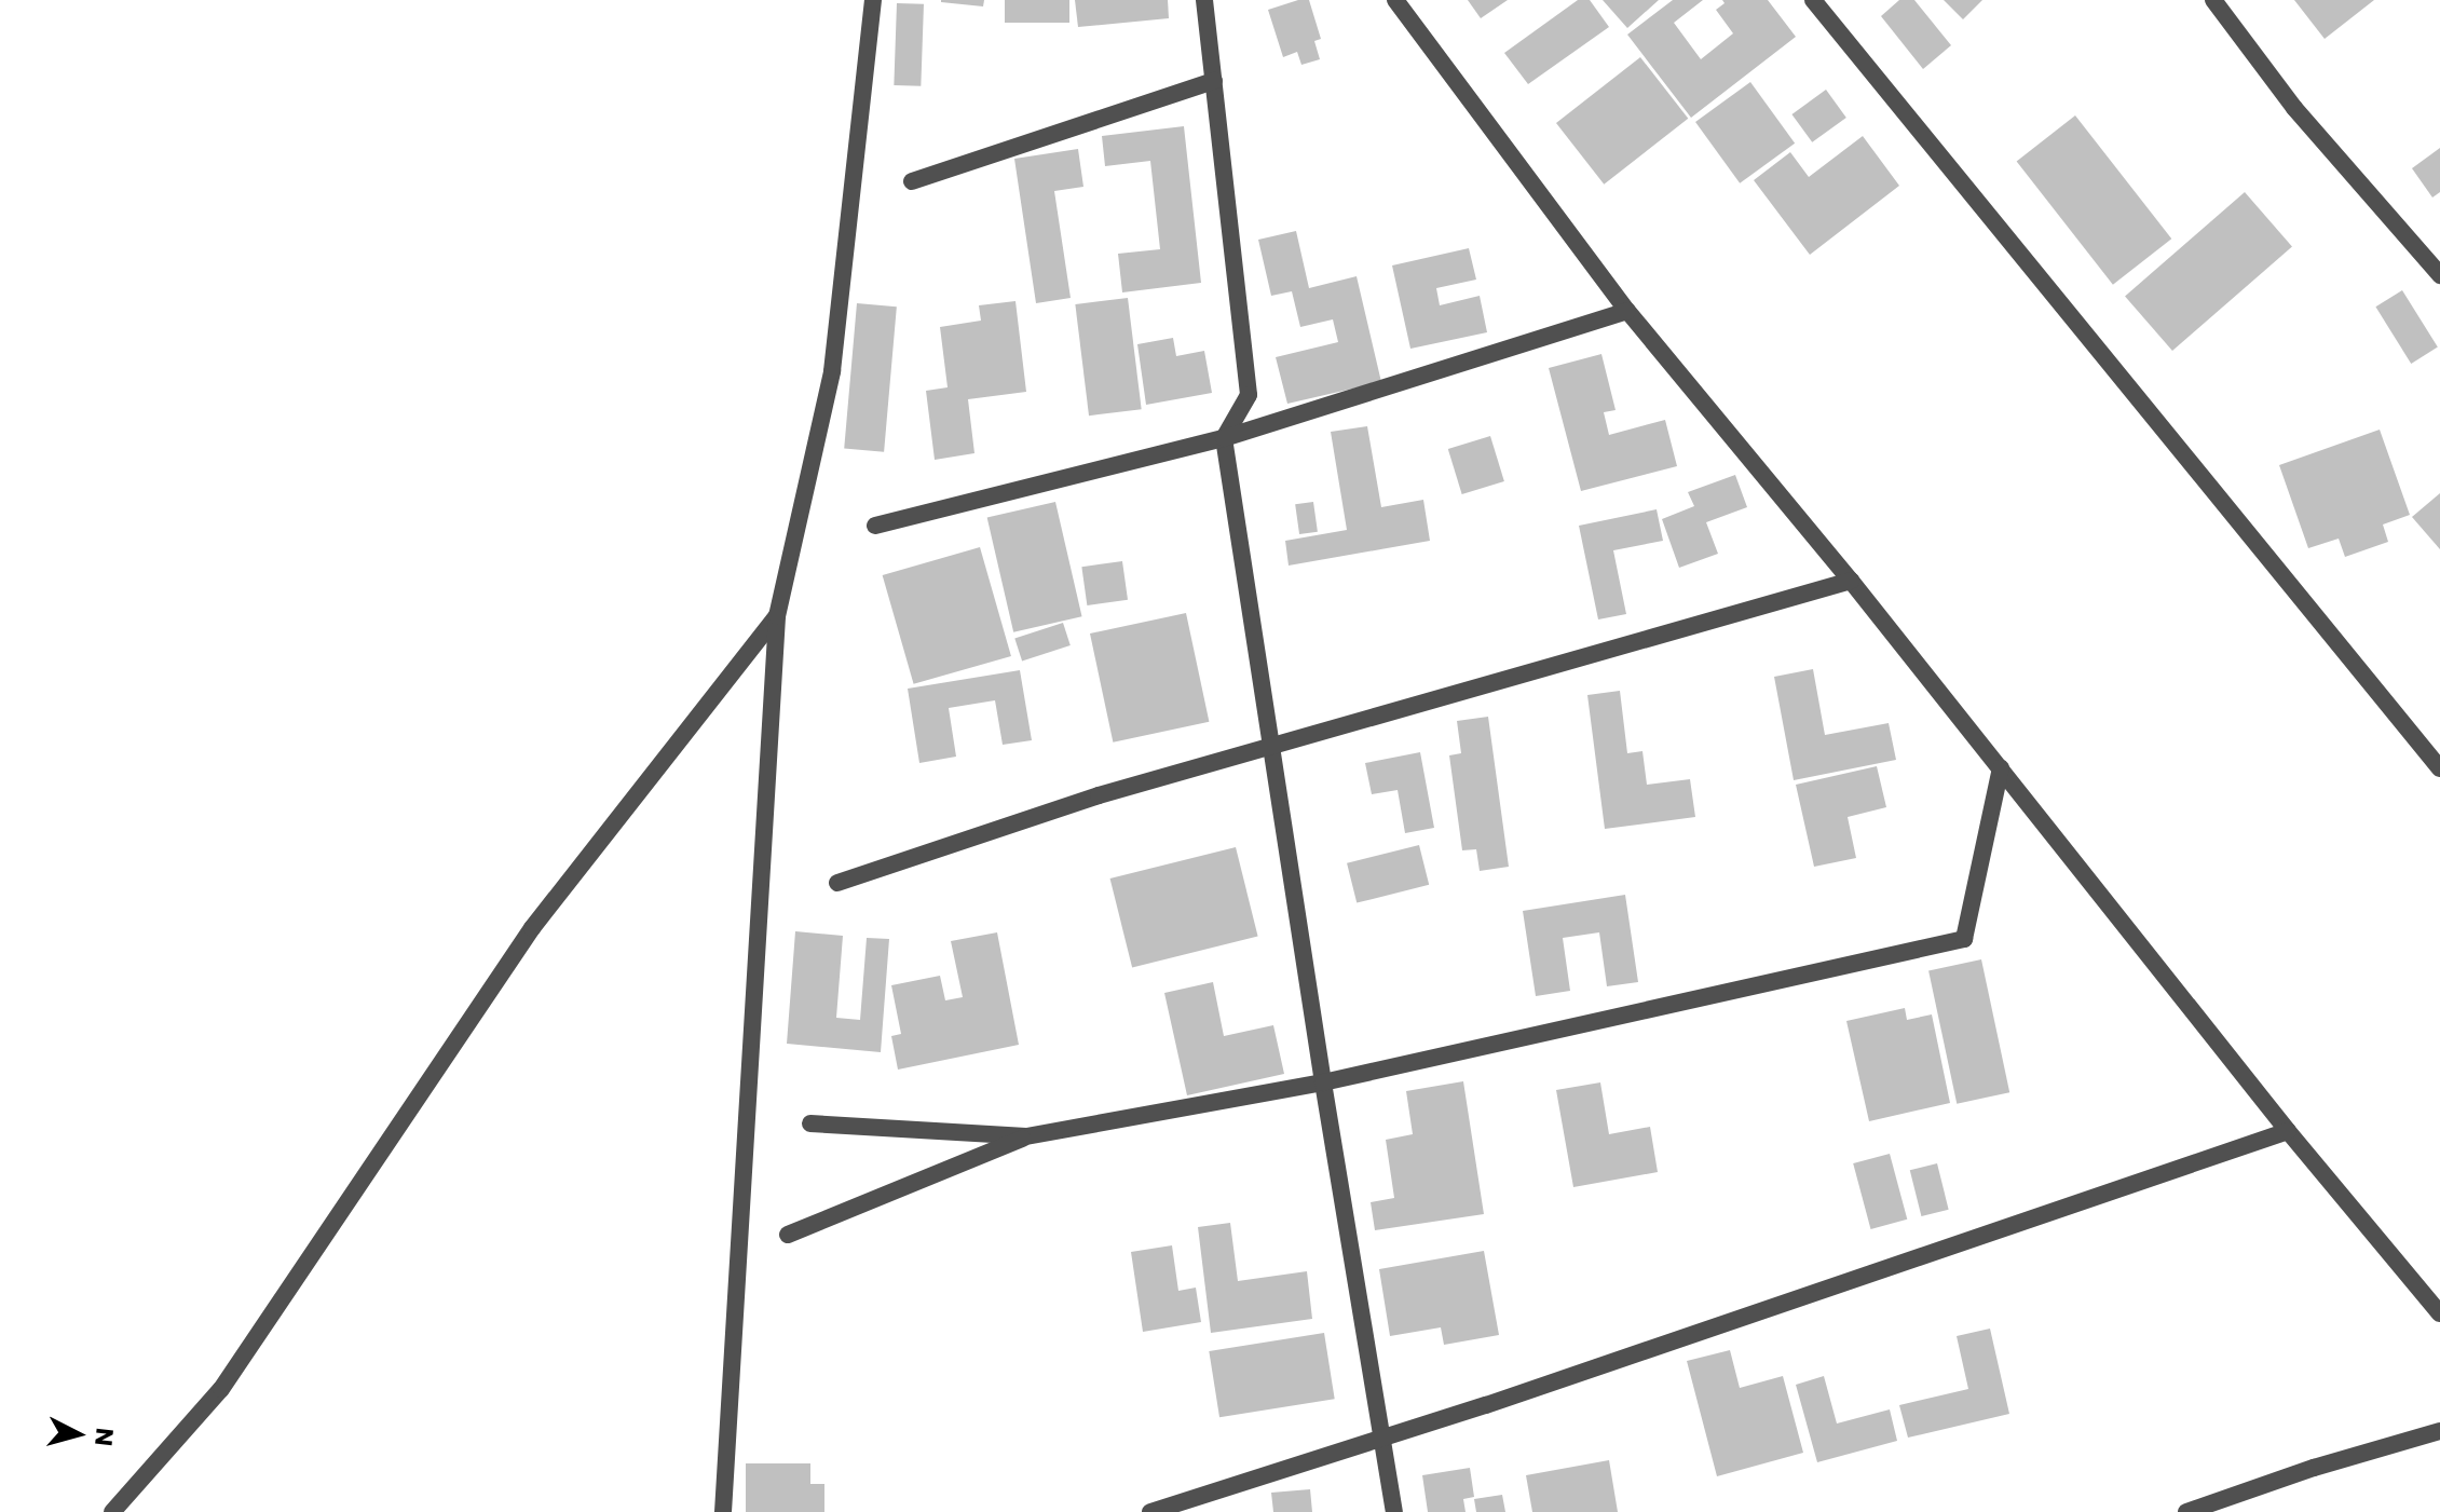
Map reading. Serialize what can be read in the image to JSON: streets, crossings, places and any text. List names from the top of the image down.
{
  "north": "right"
}
